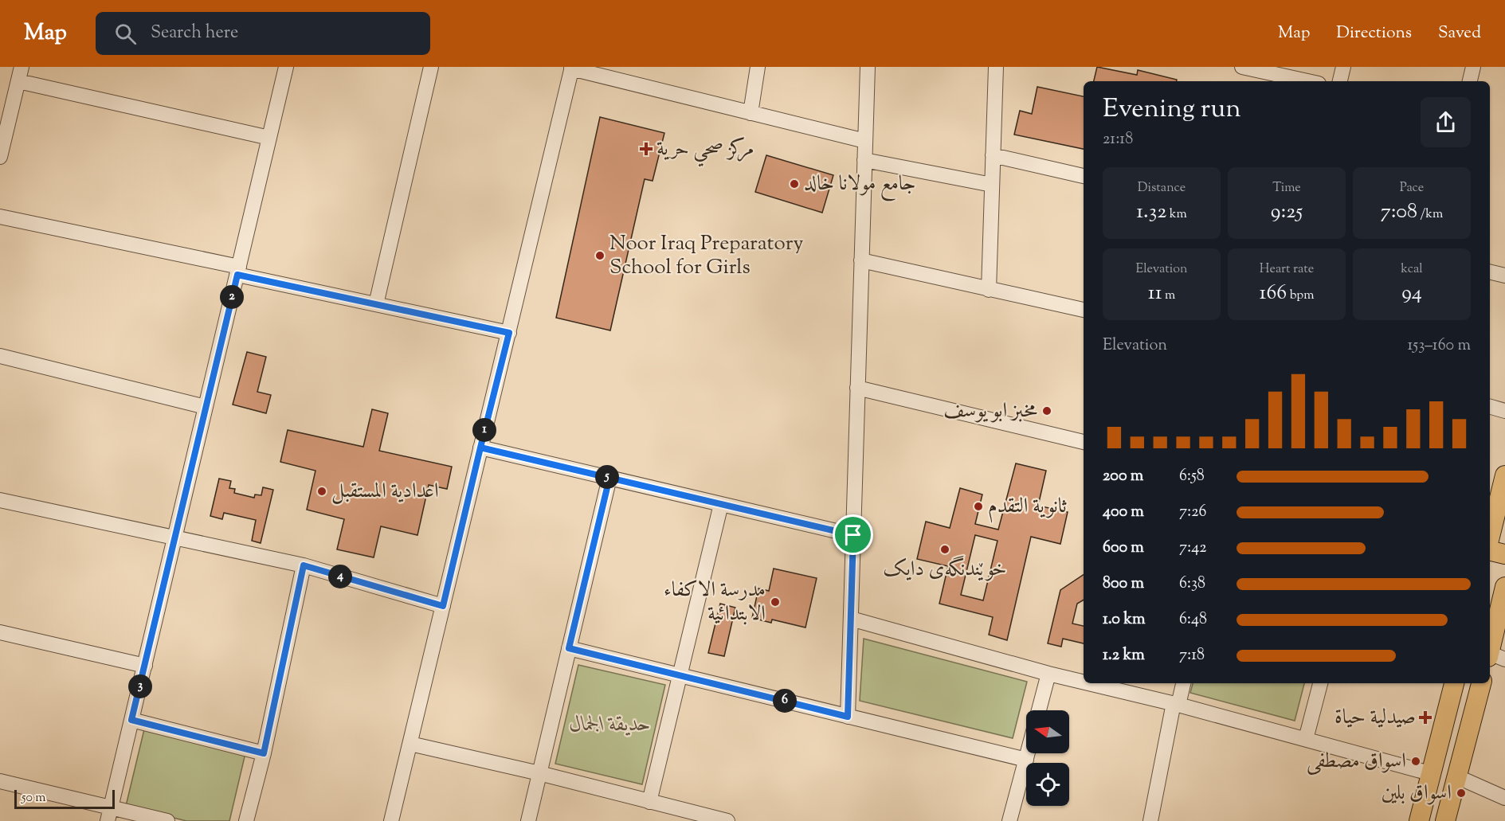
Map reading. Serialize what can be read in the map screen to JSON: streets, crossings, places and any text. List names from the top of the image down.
{
  "parks": ["حديقة الجمال"],
  "places": {
    "health": ["مركز صحي حرية", "صيدلية حياة"],
    "other": [
      "جامع مولانا خالد",
      "Noor Iraq Preparatory School for Girls",
      "مخبز ابو يوسف",
      "اعدادية المستقبل",
      "ثانوية التقدم",
      "خوێندنگەی دایک",
      "مدرسة الاكفاء الابتدائية",
      "اسواق مصطفى",
      "اسواق بلين"
    ]
  },
  "scale_bar": "50 m",
  "north": "left",
  "page": {
    "header": "Map",
    "search": "Search here",
    "nav": ["Map", "Directions", "Saved"],
    "heading": ["Evening run", "21:18"],
    "stats": [
      ["Distance", "1.32 km"],
      ["Time", "9:25"],
      ["Pace", "7:08 /km"],
      ["Elevation", "11 m"],
      ["Heart rate", "166 bpm"],
      ["kcal", "94"]
    ],
    "pins": [
      "2",
      "1",
      "5",
      "4",
      "3",
      "6"
    ],
    "chart": ["Elevation", "153–160 m"],
    "list": [
      {
        "name": "200 m",
        "note": "6:58"
      },
      {
        "name": "400 m",
        "note": "7:26"
      },
      {
        "name": "600 m",
        "note": "7:42"
      },
      {
        "name": "800 m",
        "note": "6:38"
      },
      {
        "name": "1.0 km",
        "note": "6:48"
      },
      {
        "name": "1.2 km",
        "note": "7:18"
      }
    ],
    "scale": "50 m"
  }
}
